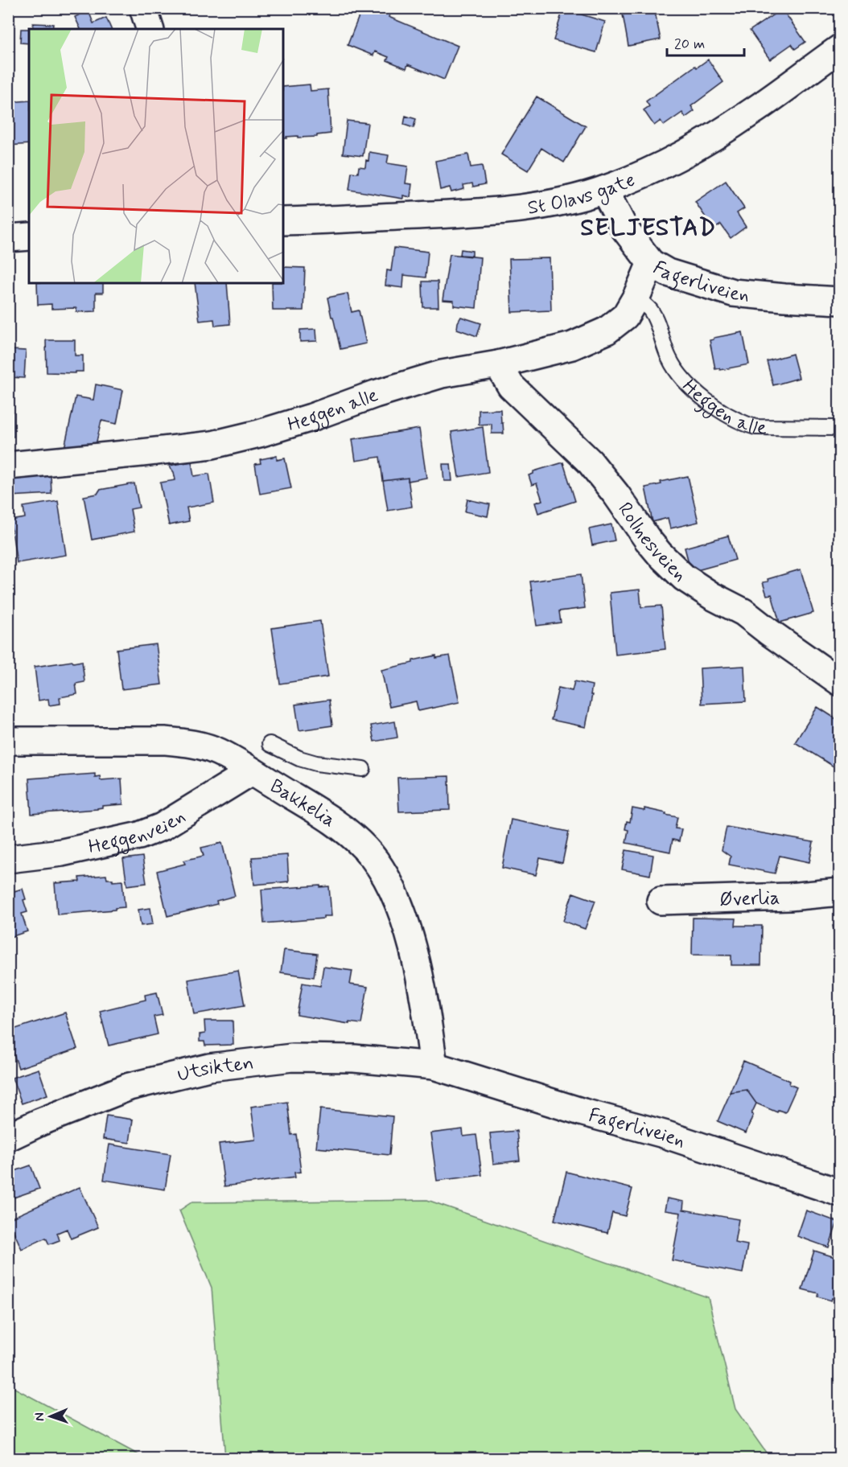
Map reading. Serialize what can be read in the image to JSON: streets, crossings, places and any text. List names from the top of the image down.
{
  "streets": {
    "street": [
      "St Olavs gate",
      "Fagerliveien",
      "Heggen alle",
      "Rollnesveien",
      "Bakkelia",
      "Heggenveien",
      "Øverlia",
      "Utsikten"
    ]
  },
  "crossings": [
    ["St Olavs gate", "Fagerliveien"],
    ["Fagerliveien", "Heggen alle"],
    ["Fagerliveien", "Bakkelia"],
    ["Fagerliveien", "Utsikten"],
    ["Heggen alle", "Rollnesveien"],
    ["Bakkelia", "Heggenveien"],
    ["Bakkelia", "Utsikten"]
  ],
  "districts": ["SELJESTAD"],
  "scale_bar": "20 m",
  "north": "left"
}
